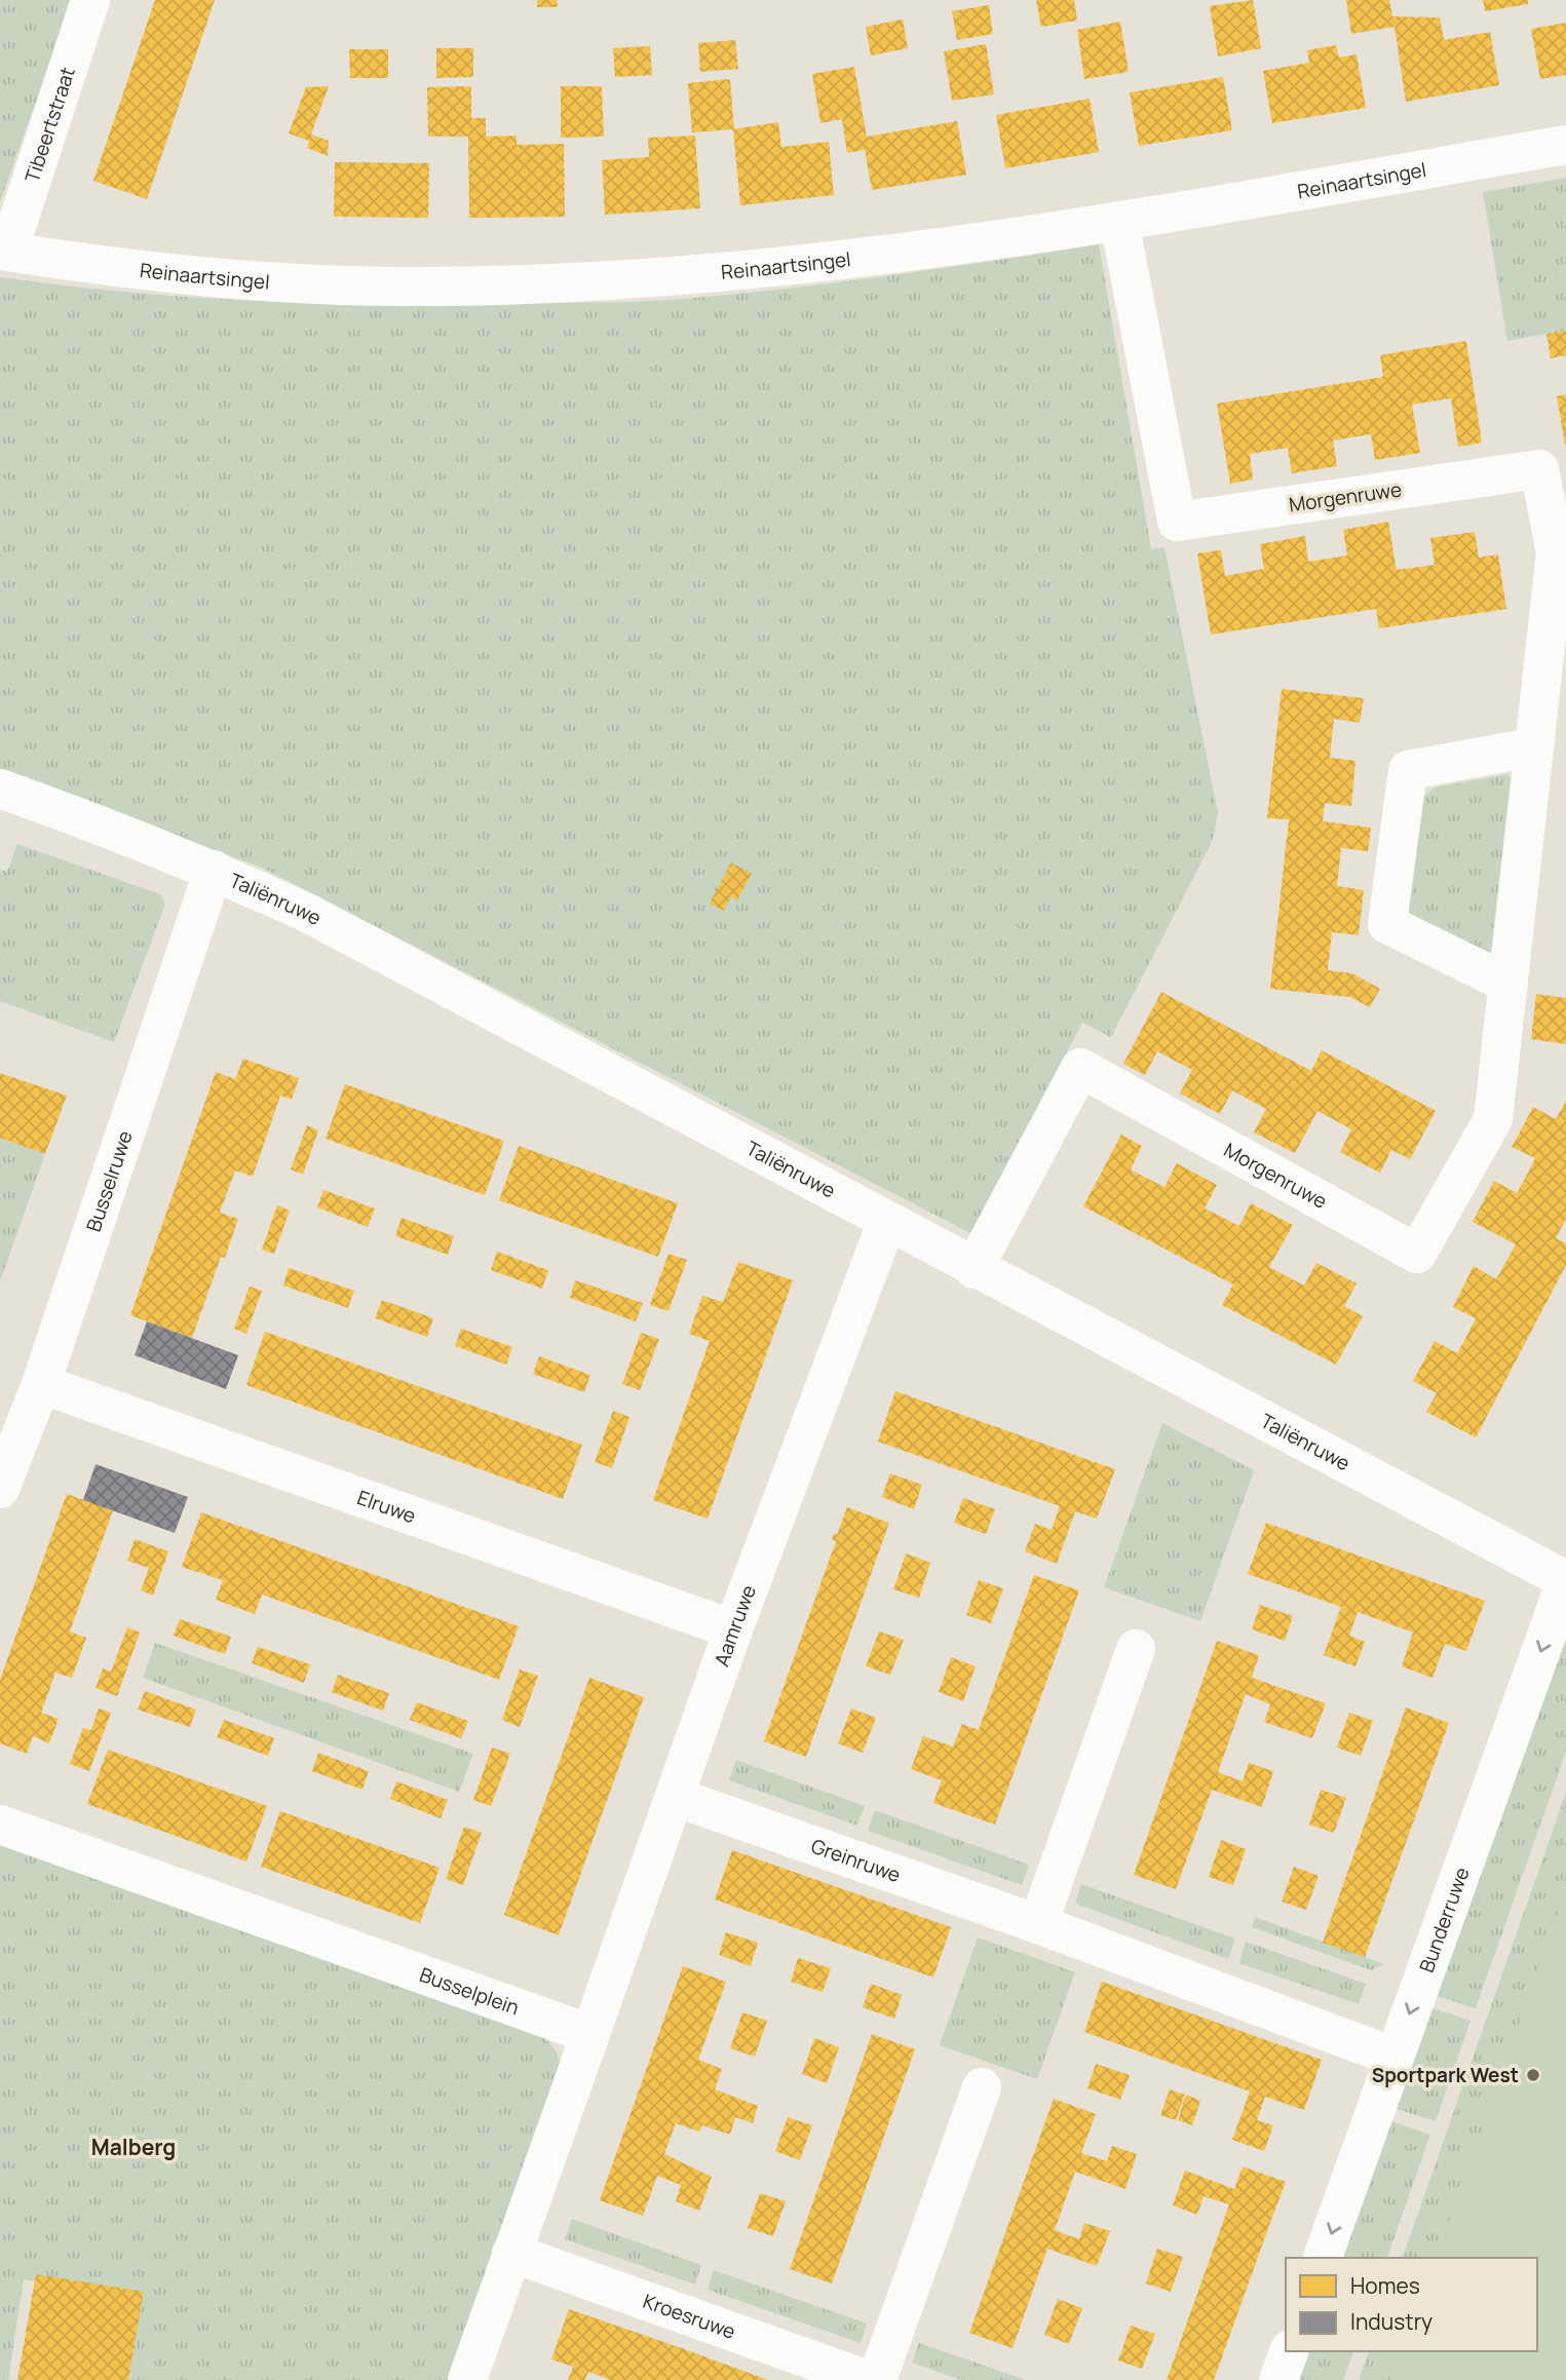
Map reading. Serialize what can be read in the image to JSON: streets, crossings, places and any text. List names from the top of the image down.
{
  "streets": {
    "street": [
      "Tibeertstraat",
      "Reinaartsingel",
      "Morgenruwe",
      "Taliënruwe",
      "Busselruwe",
      "Elruwe",
      "Aamruwe",
      "Greinruwe",
      "Bunderruwe",
      "Busselplein",
      "Kroesruwe"
    ]
  },
  "crossings": [
    ["Tibeertstraat", "Reinaartsingel"],
    ["Reinaartsingel", "Morgenruwe"],
    ["Morgenruwe", "Taliënruwe"],
    ["Taliënruwe", "Busselruwe"],
    ["Taliënruwe", "Aamruwe"],
    ["Taliënruwe", "Bunderruwe"],
    ["Busselruwe", "Elruwe"],
    ["Elruwe", "Aamruwe"],
    ["Aamruwe", "Greinruwe"],
    ["Aamruwe", "Busselplein"],
    ["Greinruwe", "Bunderruwe"]
  ],
  "one_way": ["Bunderruwe"],
  "districts": ["Malberg"],
  "places": ["Sportpark West"],
  "legend": ["Homes", "Industry"]
}
